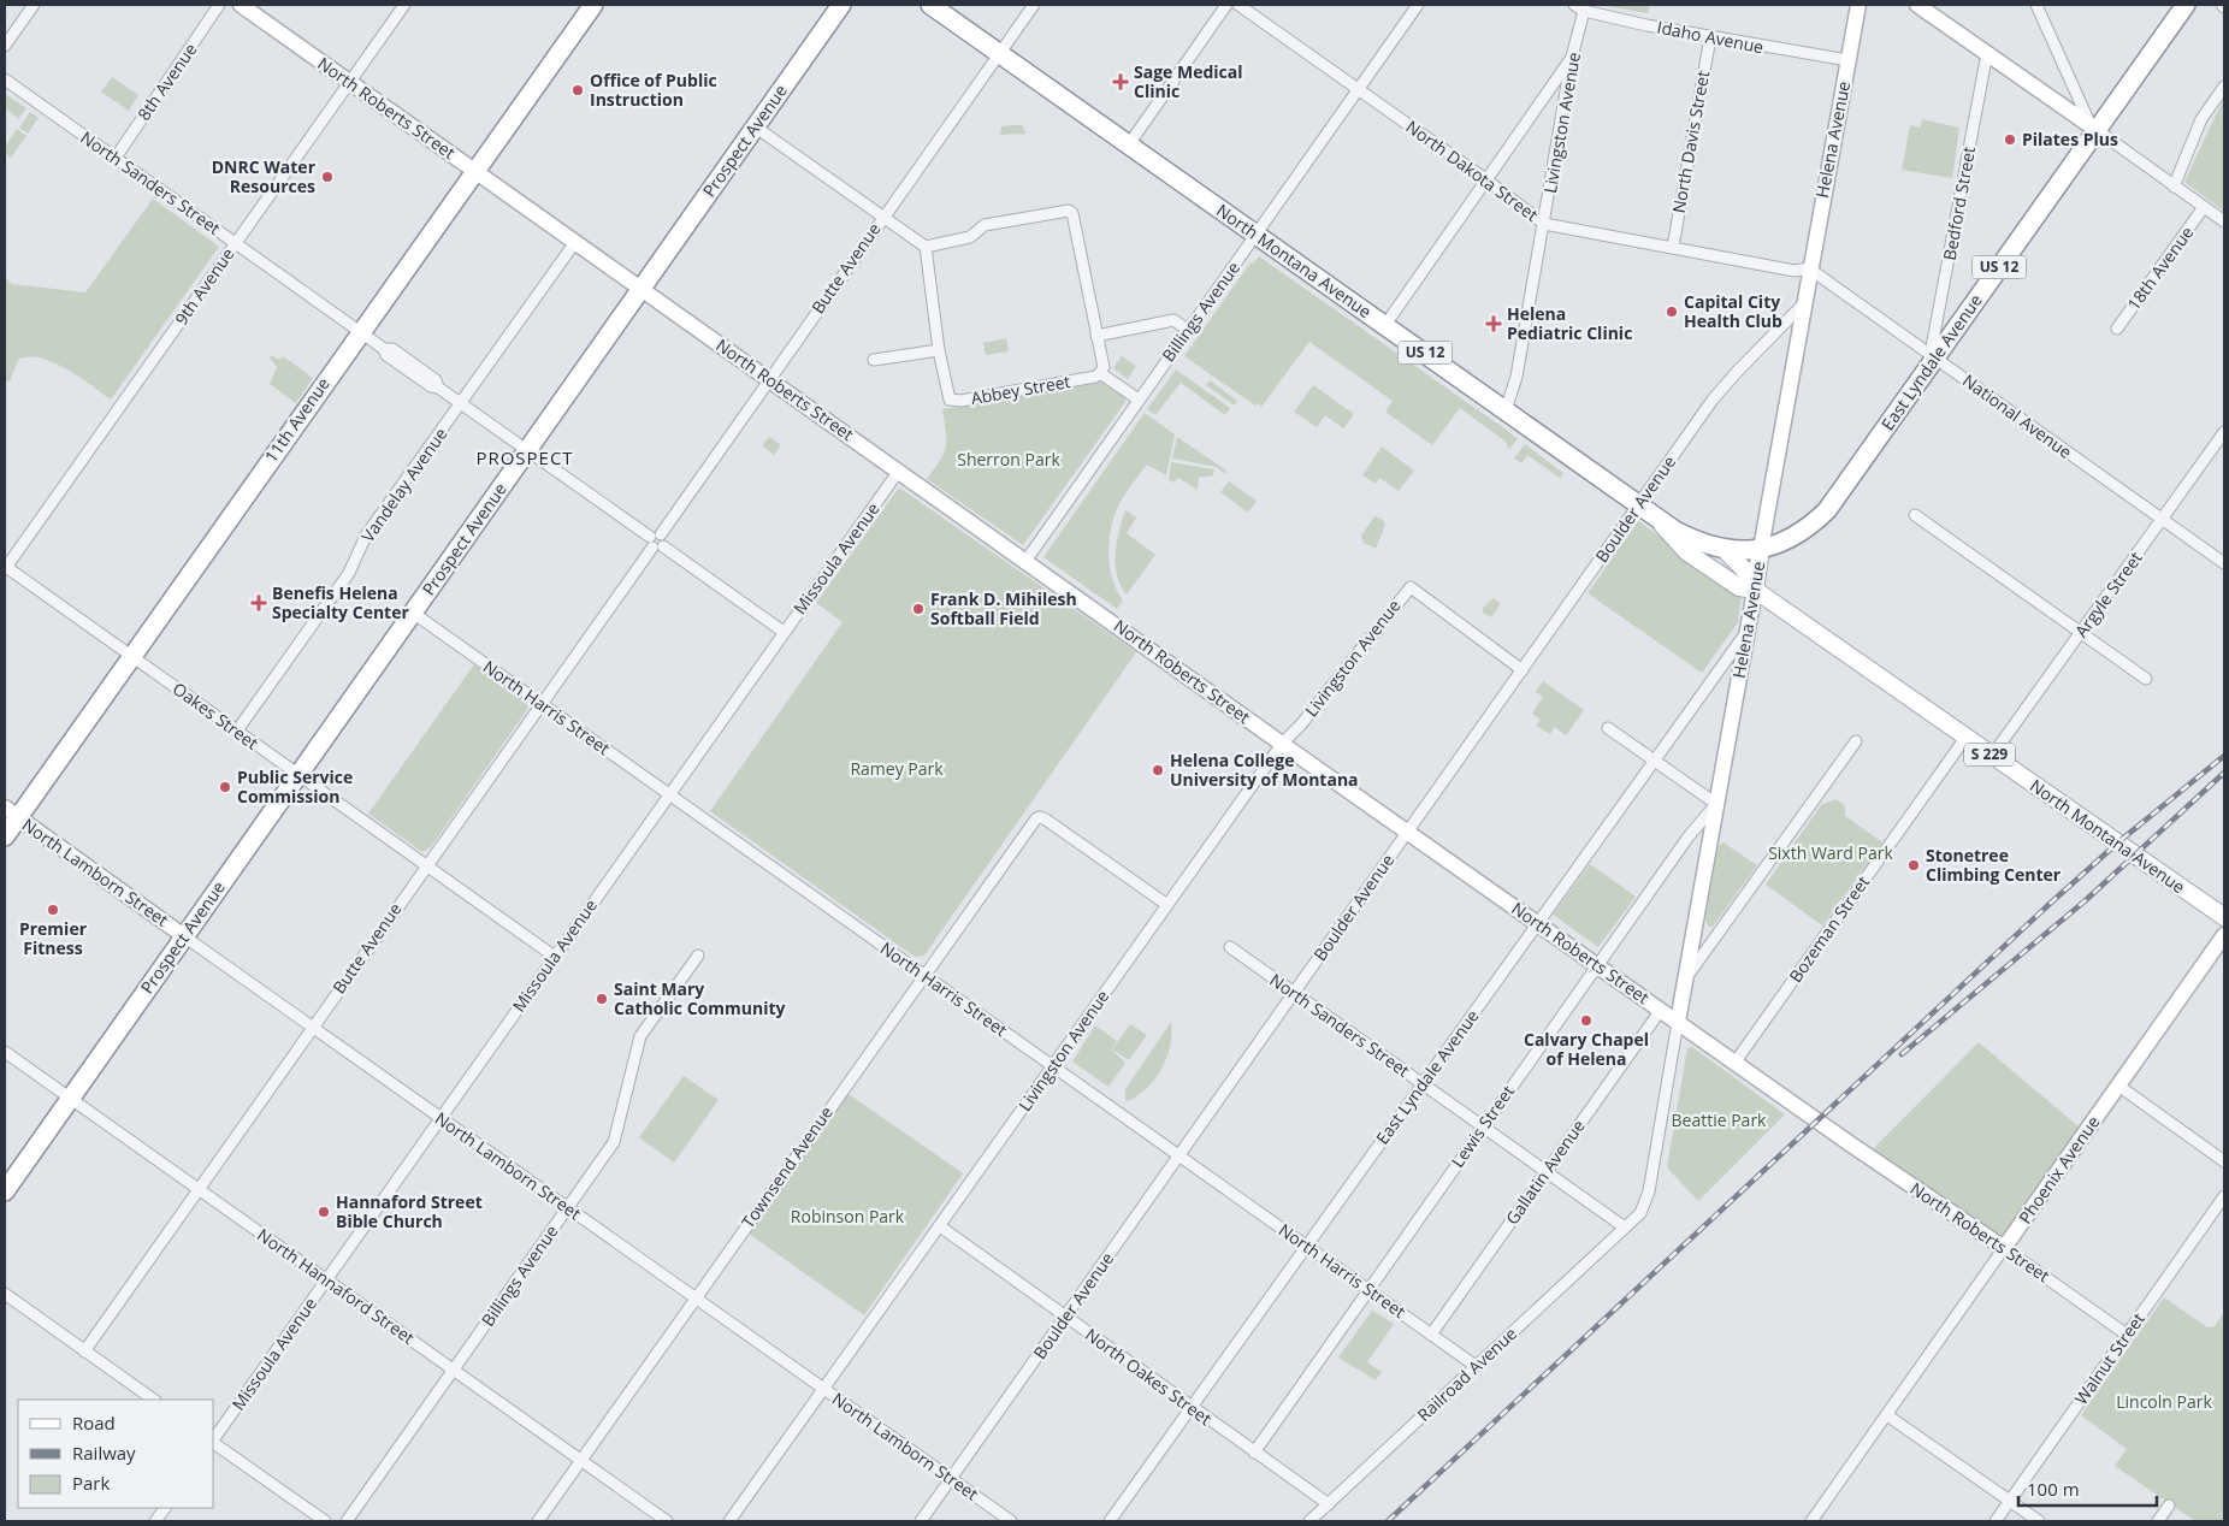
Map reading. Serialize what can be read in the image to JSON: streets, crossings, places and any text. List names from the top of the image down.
{
  "streets": {
    "highway": [
      "Prospect Avenue",
      "North Montana Avenue",
      "US 12",
      "East Lyndale Avenue",
      "11th Avenue"
    ],
    "main road": ["Helena Avenue", "S 229"],
    "street": [
      "Idaho Avenue",
      "8th Avenue",
      "North Roberts Street",
      "Livingston Avenue",
      "North Davis Street",
      "North Dakota Street",
      "North Sanders Street",
      "Bedford Street",
      "Butte Avenue",
      "18th Avenue",
      "9th Avenue",
      "Billings Avenue",
      "Abbey Street",
      "National Avenue",
      "Vandelay Avenue",
      "Boulder Avenue",
      "Missoula Avenue",
      "Argyle Street",
      "North Harris Street",
      "Oakes Street",
      "North Lamborn Street",
      "Bozeman Street",
      "Lewis Street",
      "Townsend Avenue",
      "Phoenix Avenue",
      "Gallatin Avenue",
      "North Hannaford Street",
      "Walnut Street",
      "Railroad Avenue",
      "North Oakes Street"
    ]
  },
  "crossings": [
    ["Idaho Avenue", "Livingston Avenue"],
    ["Idaho Avenue", "Helena Avenue"],
    ["Idaho Avenue", "North Davis Street"],
    ["8th Avenue", "North Sanders Street"],
    ["North Roberts Street", "Livingston Avenue"],
    ["North Roberts Street", "Helena Avenue"],
    ["North Roberts Street", "Prospect Avenue"],
    ["North Roberts Street", "Butte Avenue"],
    ["North Roberts Street", "9th Avenue"],
    ["North Roberts Street", "Billings Avenue"],
    ["North Roberts Street", "East Lyndale Avenue"],
    ["North Roberts Street", "11th Avenue"],
    ["North Roberts Street", "Vandelay Avenue"],
    ["North Roberts Street", "Boulder Avenue"],
    ["North Roberts Street", "Missoula Avenue"],
    ["North Roberts Street", "Bozeman Street"],
    ["North Roberts Street", "Lewis Street"],
    ["North Roberts Street", "Phoenix Avenue"],
    ["North Roberts Street", "Gallatin Avenue"],
    ["North Roberts Street", "Walnut Street"],
    ["Livingston Avenue", "North Dakota Street"],
    ["Livingston Avenue", "North Montana Avenue"],
    ["Livingston Avenue", "Boulder Avenue"],
    ["Livingston Avenue", "North Harris Street"],
    ["Livingston Avenue", "North Lamborn Street"],
    ["Livingston Avenue", "Townsend Avenue"],
    ["Livingston Avenue", "North Oakes Street"],
    ["Helena Avenue", "North Dakota Street"],
    ["Helena Avenue", "North Sanders Street"],
    ["Helena Avenue", "North Montana Avenue"],
    ["Helena Avenue", "East Lyndale Avenue"],
    ["Helena Avenue", "National Avenue"],
    ["Helena Avenue", "Boulder Avenue"],
    ["Helena Avenue", "Lewis Street"],
    ["Helena Avenue", "Railroad Avenue"],
    ["Prospect Avenue", "North Sanders Street"],
    ["Prospect Avenue", "North Harris Street"],
    ["Prospect Avenue", "Oakes Street"],
    ["Prospect Avenue", "North Lamborn Street"],
    ["Prospect Avenue", "North Hannaford Street"],
    ["North Davis Street", "North Dakota Street"],
    ["North Dakota Street", "Billings Avenue"],
    ["North Dakota Street", "National Avenue"],
    ["North Sanders Street", "Butte Avenue"],
    ["North Sanders Street", "9th Avenue"],
    ["North Sanders Street", "East Lyndale Avenue"],
    ["North Sanders Street", "11th Avenue"],
    ["North Sanders Street", "Vandelay Avenue"],
    ["North Sanders Street", "Boulder Avenue"],
    ["North Sanders Street", "Missoula Avenue"],
    ["North Sanders Street", "Lewis Street"],
    ["North Sanders Street", "Gallatin Avenue"],
    ["North Sanders Street", "Railroad Avenue"],
    ["Bedford Street", "East Lyndale Avenue"],
    ["Bedford Street", "National Avenue"],
    ["North Montana Avenue", "Butte Avenue"],
    ["North Montana Avenue", "Billings Avenue"],
    ["North Montana Avenue", "East Lyndale Avenue"],
    ["North Montana Avenue", "Boulder Avenue"],
    ["North Montana Avenue", "Argyle Street"],
    ["North Montana Avenue", "Bozeman Street"],
    ["Butte Avenue", "North Harris Street"],
    ["Butte Avenue", "Oakes Street"],
    ["Butte Avenue", "North Lamborn Street"],
    ["Butte Avenue", "North Hannaford Street"],
    ["9th Avenue", "Oakes Street"],
    ["Billings Avenue", "North Lamborn Street"],
    ["Billings Avenue", "North Hannaford Street"],
    ["East Lyndale Avenue", "National Avenue"],
    ["East Lyndale Avenue", "North Harris Street"],
    ["East Lyndale Avenue", "North Oakes Street"],
    ["National Avenue", "Argyle Street"],
    ["11th Avenue", "Oakes Street"],
    ["11th Avenue", "North Lamborn Street"],
    ["Vandelay Avenue", "Oakes Street"],
    ["Boulder Avenue", "North Harris Street"],
    ["Boulder Avenue", "North Lamborn Street"],
    ["Boulder Avenue", "North Oakes Street"],
    ["Missoula Avenue", "North Harris Street"],
    ["Missoula Avenue", "North Lamborn Street"],
    ["Missoula Avenue", "North Hannaford Street"],
    ["North Harris Street", "Lewis Street"],
    ["North Harris Street", "Townsend Avenue"],
    ["North Harris Street", "Gallatin Avenue"],
    ["North Harris Street", "Railroad Avenue"],
    ["North Lamborn Street", "Townsend Avenue"],
    ["Lewis Street", "North Oakes Street"],
    ["Townsend Avenue", "North Hannaford Street"],
    ["Railroad Avenue", "North Oakes Street"]
  ],
  "districts": ["PROSPECT"],
  "parks": [
    "Sherron Park",
    "Ramey Park",
    "Sixth Ward Park",
    "Beattie Park",
    "Robinson Park",
    "Lincoln Park"
  ],
  "places": {
    "health": ["Sage Medical Clinic", "Helena Pediatric Clinic", "Benefis Helena Specialty Center"],
    "other": [
      "Office of Public Instruction",
      "Pilates Plus",
      "DNRC Water Resources",
      "Capital City Health Club",
      "Frank D. Mihilesh Softball Field",
      "Helena College University of Montana",
      "Public Service Commission",
      "Stonetree Climbing Center",
      "Premier Fitness",
      "Saint Mary Catholic Community",
      "Calvary Chapel of Helena",
      "Hannaford Street Bible Church"
    ]
  },
  "legend": ["Road", "Railway", "Park"],
  "scale_bar": "100 m"
}
